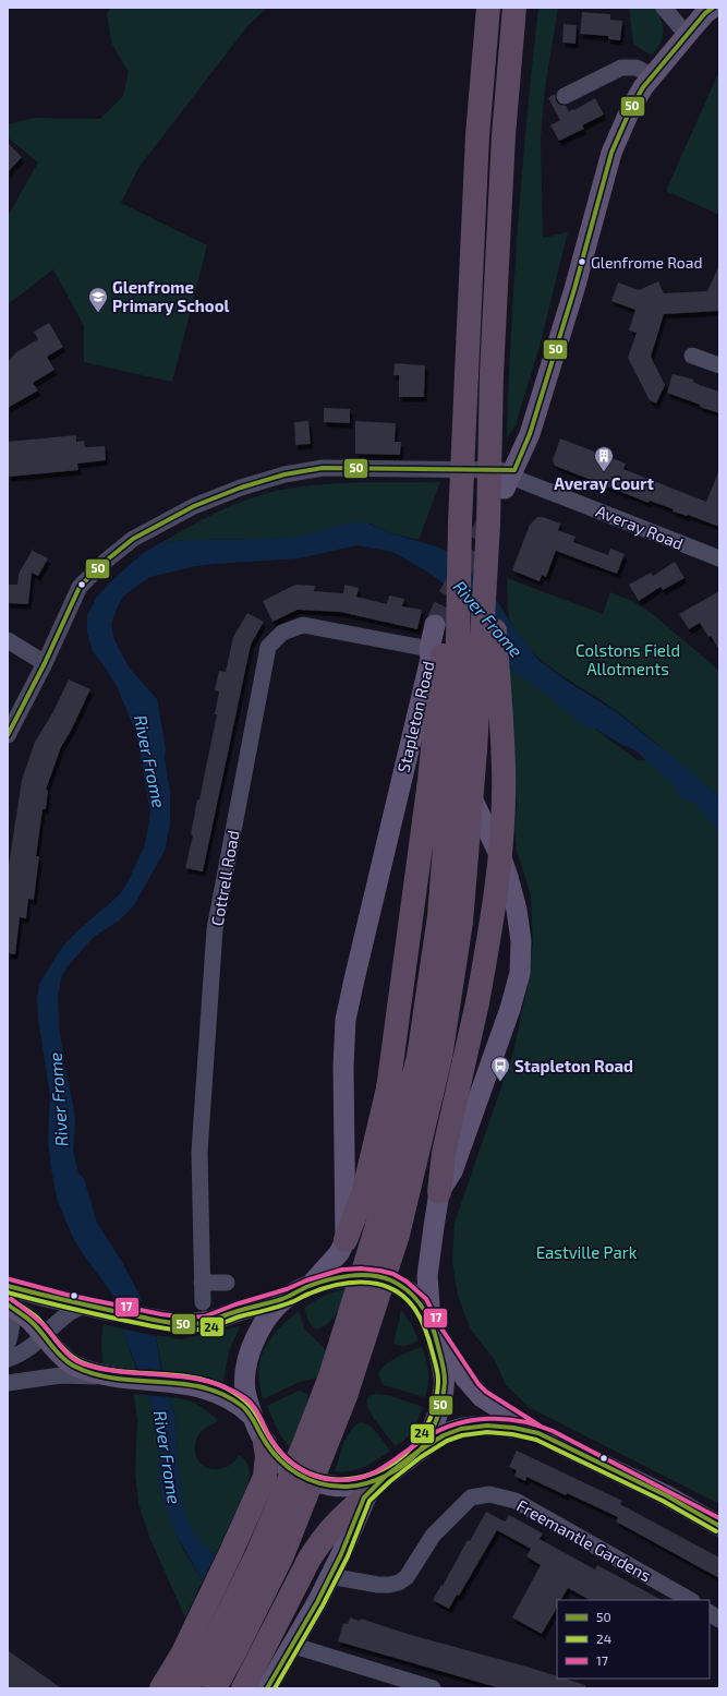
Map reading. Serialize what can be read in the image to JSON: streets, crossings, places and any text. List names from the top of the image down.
{
  "streets": {
    "main road": ["Stapleton Road"],
    "street": ["Averay Road", "Cottrell Road", "Freemantle Gardens"]
  },
  "crossings": [
    ["Stapleton Road", "Cottrell Road"]
  ],
  "water": ["River Frome"],
  "parks": ["Colstons Field Allotments", "Eastville Park"],
  "places": {
    "other": ["Glenfrome Road"],
    "school or university": ["Glenfrome Primary School"],
    "building": ["Averay Court"],
    "bus stop": ["Stapleton Road"]
  },
  "lines": ["transit line 50", "transit line 17", "transit line 24"],
  "legend": ["50", "24", "17"]
}
